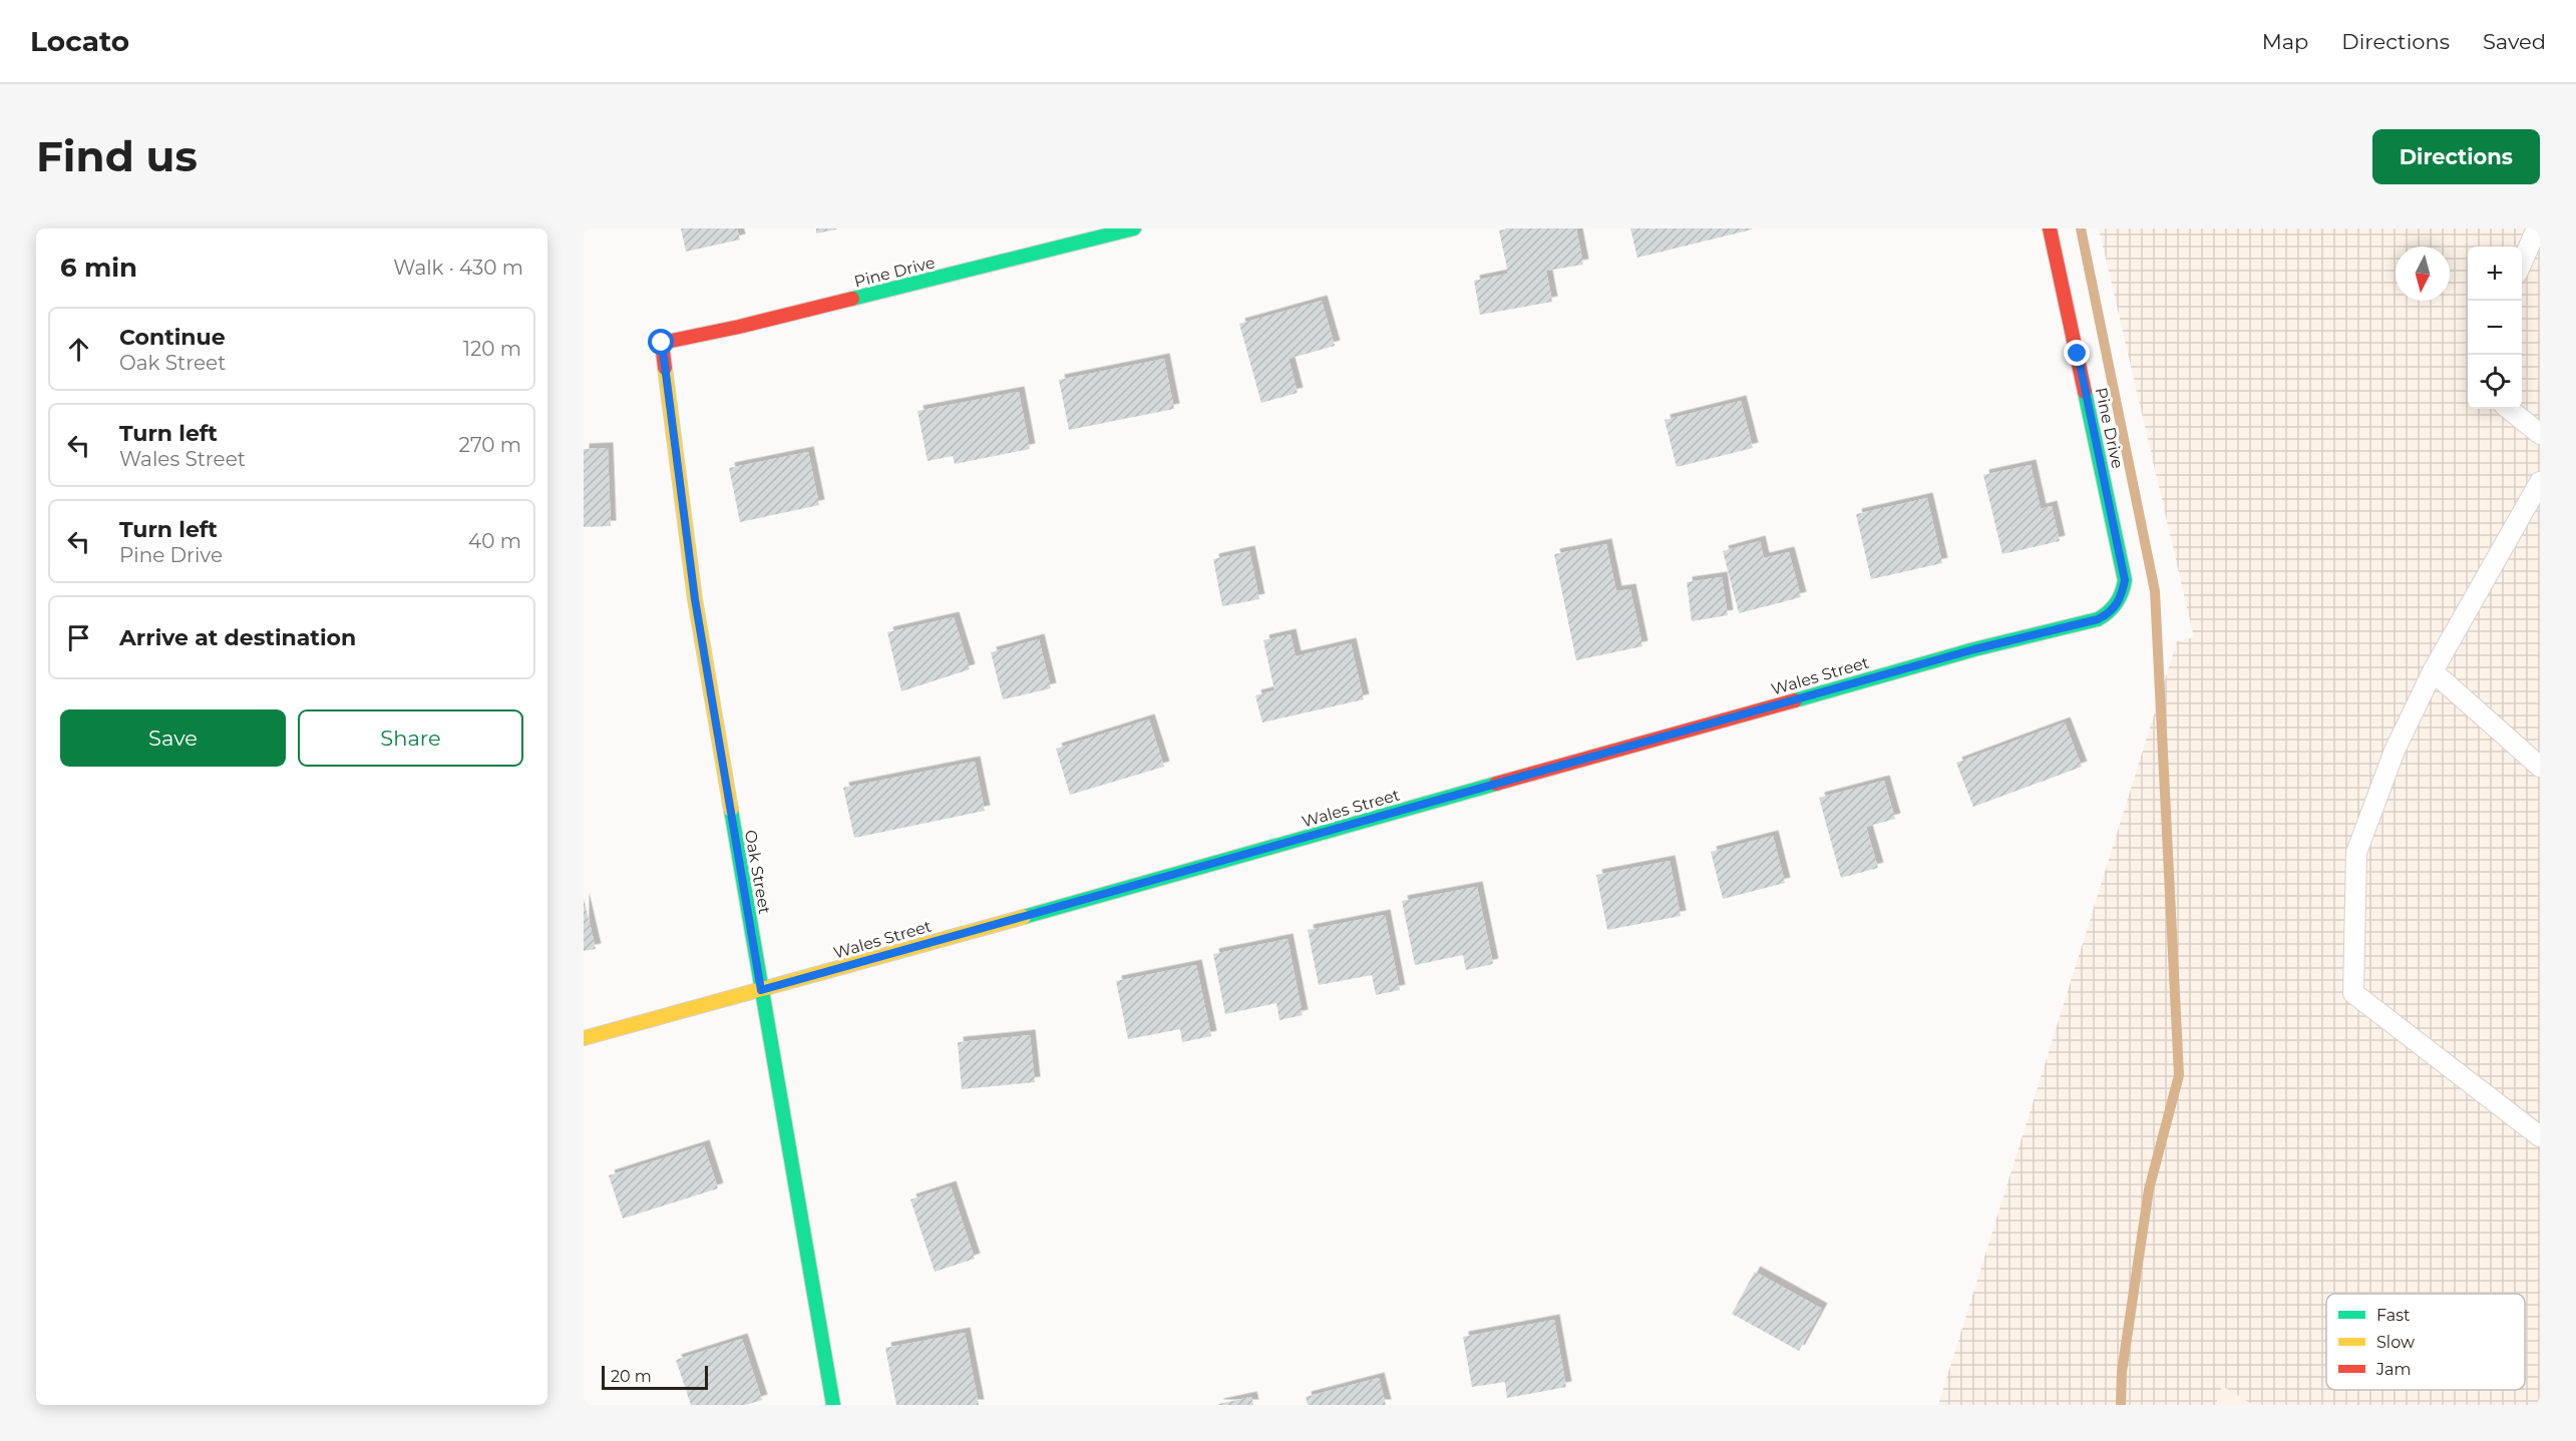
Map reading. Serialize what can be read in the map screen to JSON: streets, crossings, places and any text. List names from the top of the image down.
{
  "streets": {
    "street": ["Pine Drive", "Wales Street", "Oak Street"]
  },
  "crossings": [
    ["Pine Drive", "Wales Street"],
    ["Pine Drive", "Oak Street"],
    ["Wales Street", "Oak Street"]
  ],
  "legend": ["Fast", "Slow", "Jam"],
  "scale_bar": "20 m",
  "north": "bottom",
  "page": {
    "header": "Locato",
    "nav": ["Map", "Directions", "Saved"],
    "buttons": [
      "Directions",
      ["Save", "Share"]
    ],
    "title": "Find us",
    "heading": ["6 min", "Walk · 430 m"],
    "map_buttons": ["+", "−"],
    "list": [
      ["Continue", "Oak Street", "120 m"],
      ["Turn left", "Wales Street", "270 m"],
      ["Turn left", "Pine Drive", "40 m"],
      "Arrive at destination"
    ],
    "scale": "20 m"
  }
}
